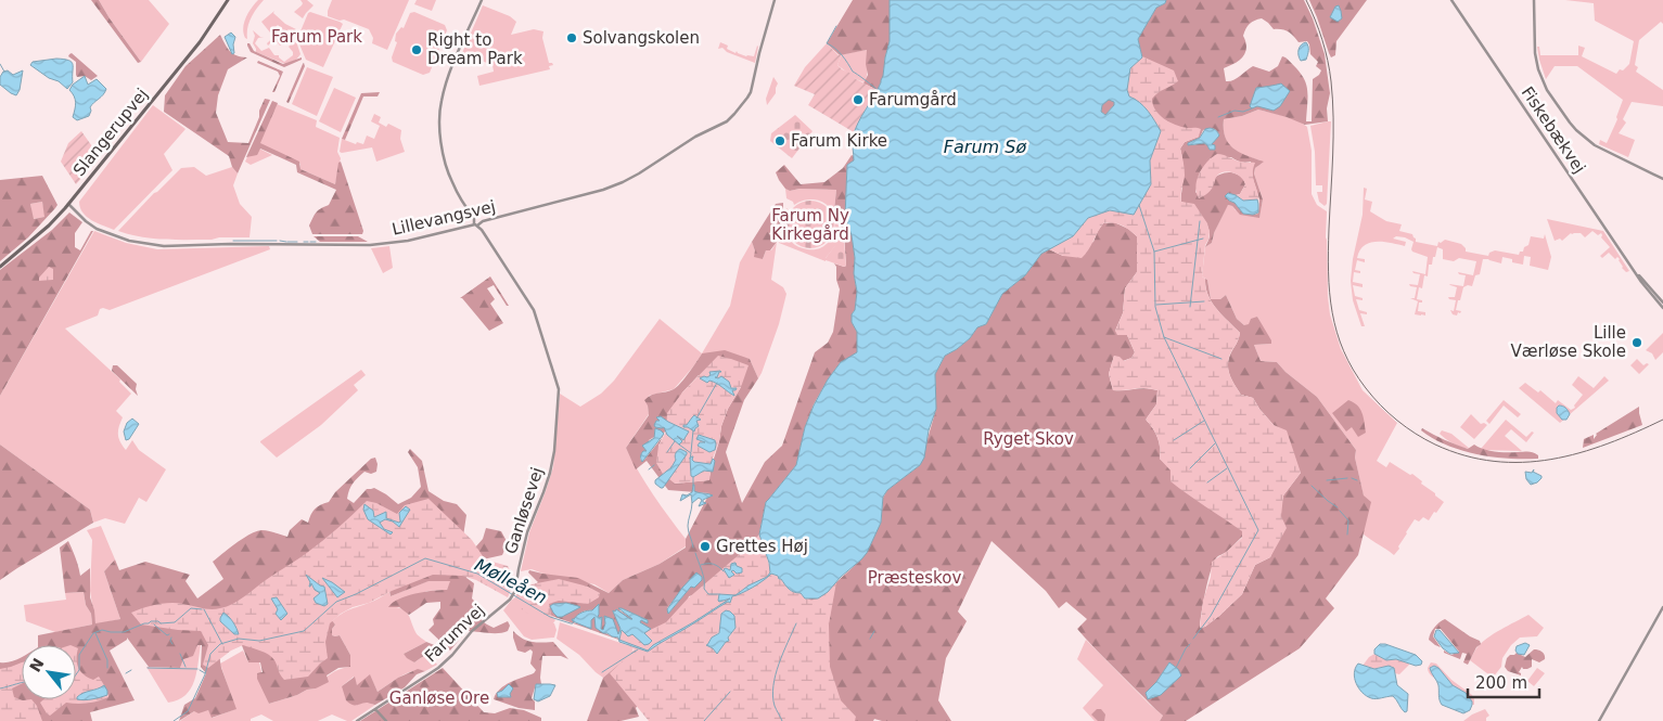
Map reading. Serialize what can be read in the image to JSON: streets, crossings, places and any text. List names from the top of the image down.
{
  "streets": {
    "main road": ["Slangerupvej"],
    "street": [
      "Fiskebækvej",
      "Lillevangsvej",
      "Ganløsevej",
      "Farumvej"
    ]
  },
  "crossings": [
    ["Slangerupvej", "Lillevangsvej"],
    ["Lillevangsvej", "Ganløsevej"],
    ["Ganløsevej", "Farumvej"]
  ],
  "water": ["Farum Sø", "Mølleåen"],
  "parks": [
    "Farum Park",
    "Farum Ny Kirkegård",
    "Ryget Skov",
    "Præsteskov",
    "Ganløse Ore"
  ],
  "places": [
    "Solvangskolen",
    "Right to Dream Park",
    "Farumgård",
    "Farum Kirke",
    "Lille Værløse Skole",
    "Grettes Høj"
  ],
  "scale_bar": "200 m",
  "north": "top left"
}
